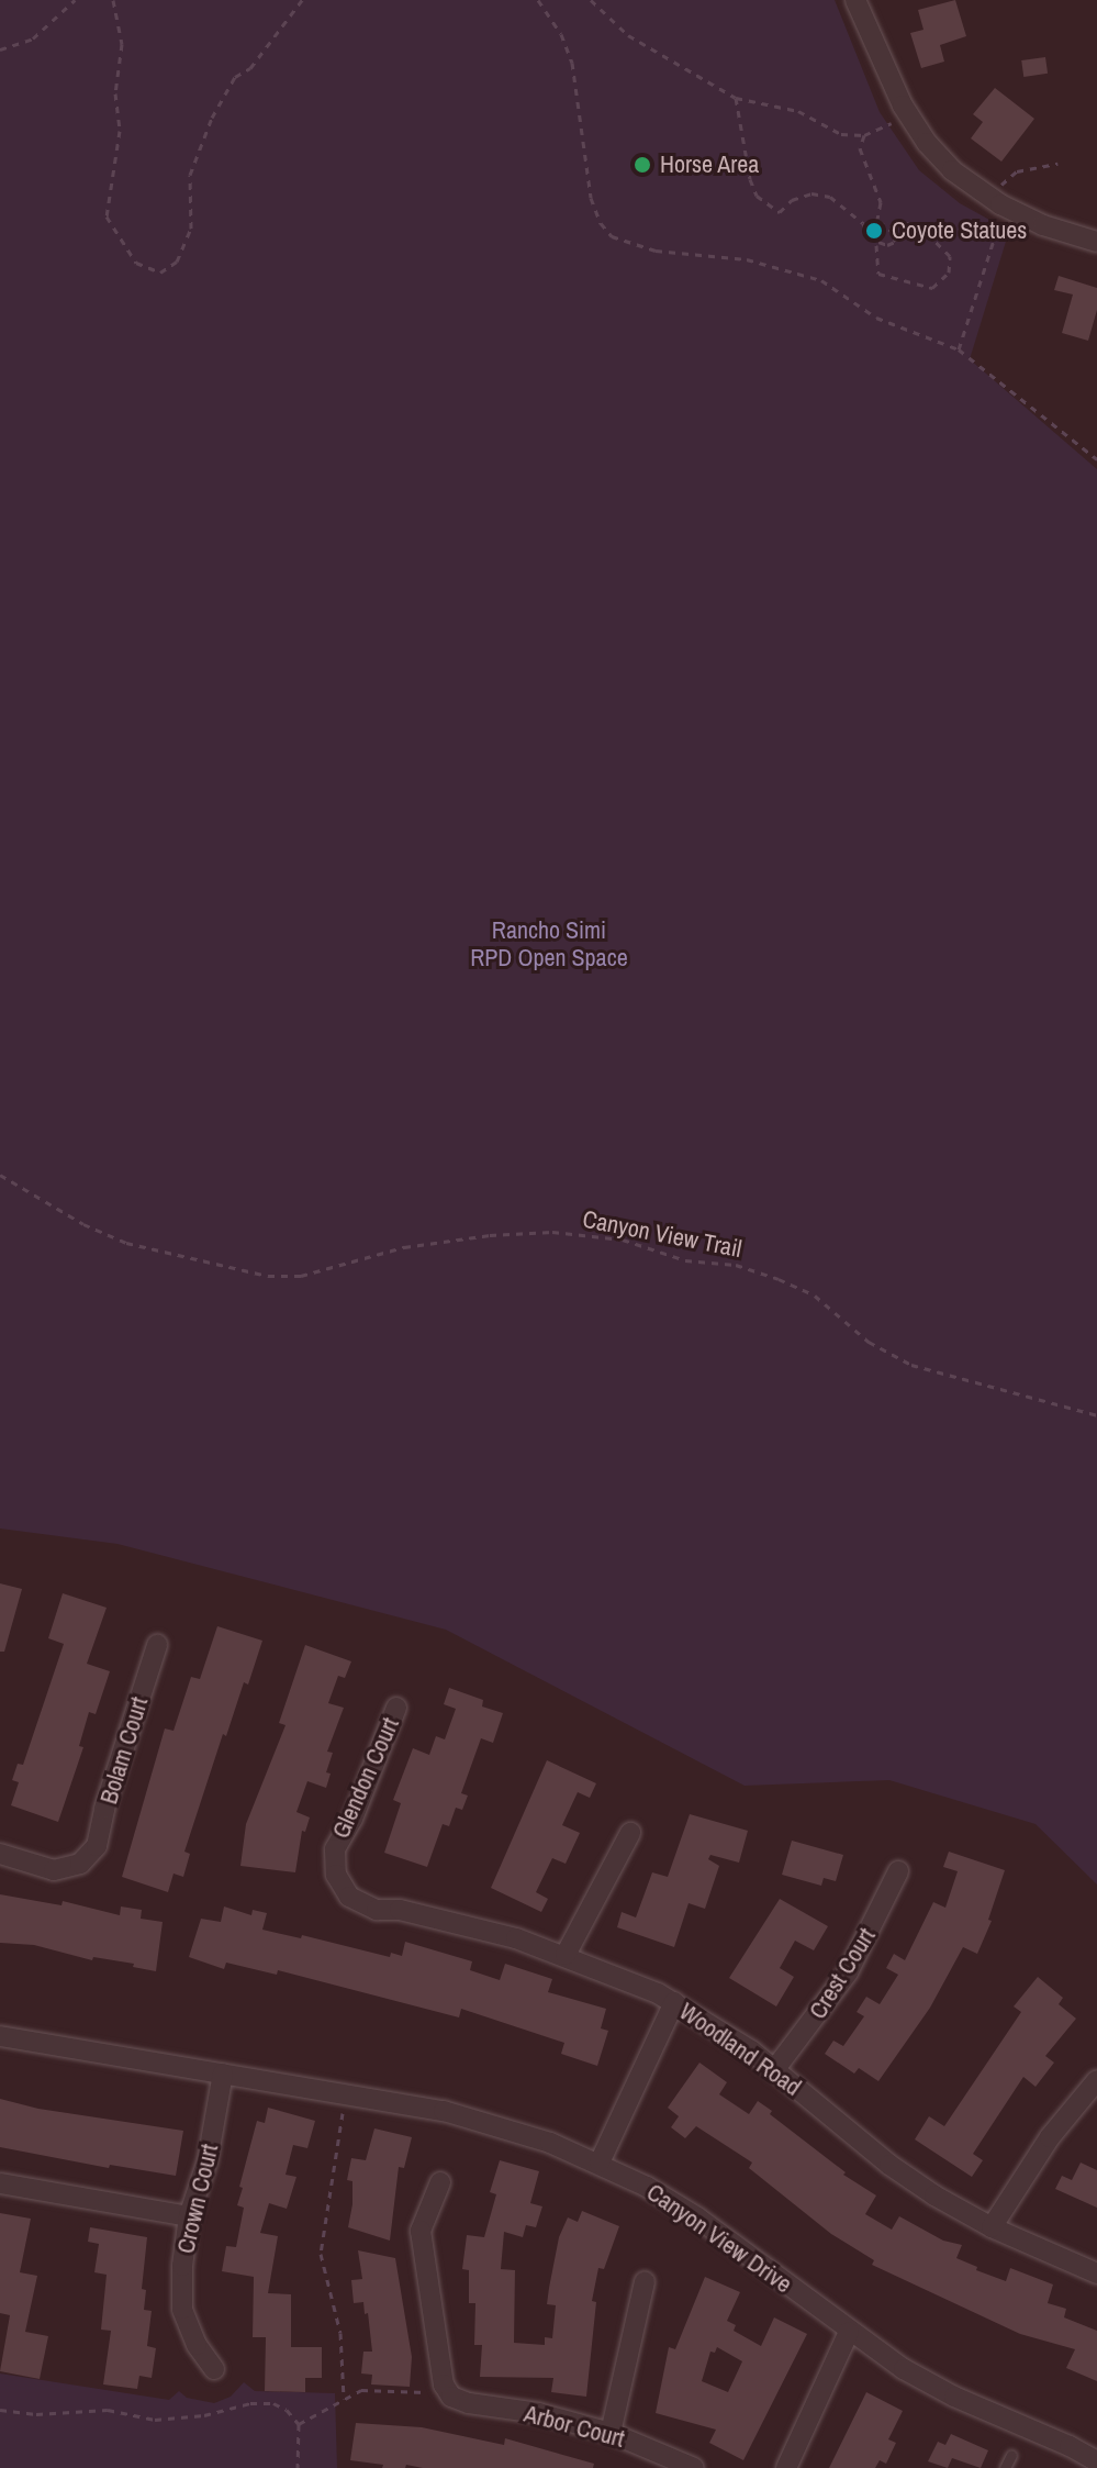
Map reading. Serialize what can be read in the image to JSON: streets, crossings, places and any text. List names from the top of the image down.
{
  "streets": {
    "street": [
      "Bolam Court",
      "Glendon Court",
      "Crest Court",
      "Woodland Road",
      "Crown Court",
      "Canyon View Drive",
      "Arbor Court"
    ],
    "path": ["Canyon View Trail"]
  },
  "crossings": [
    ["Glendon Court", "Woodland Road"],
    ["Crest Court", "Woodland Road"],
    ["Crown Court", "Canyon View Drive"]
  ],
  "parks": ["Rancho Simi RPD Open Space"],
  "places": ["Horse Area", "Coyote Statues"]
}
